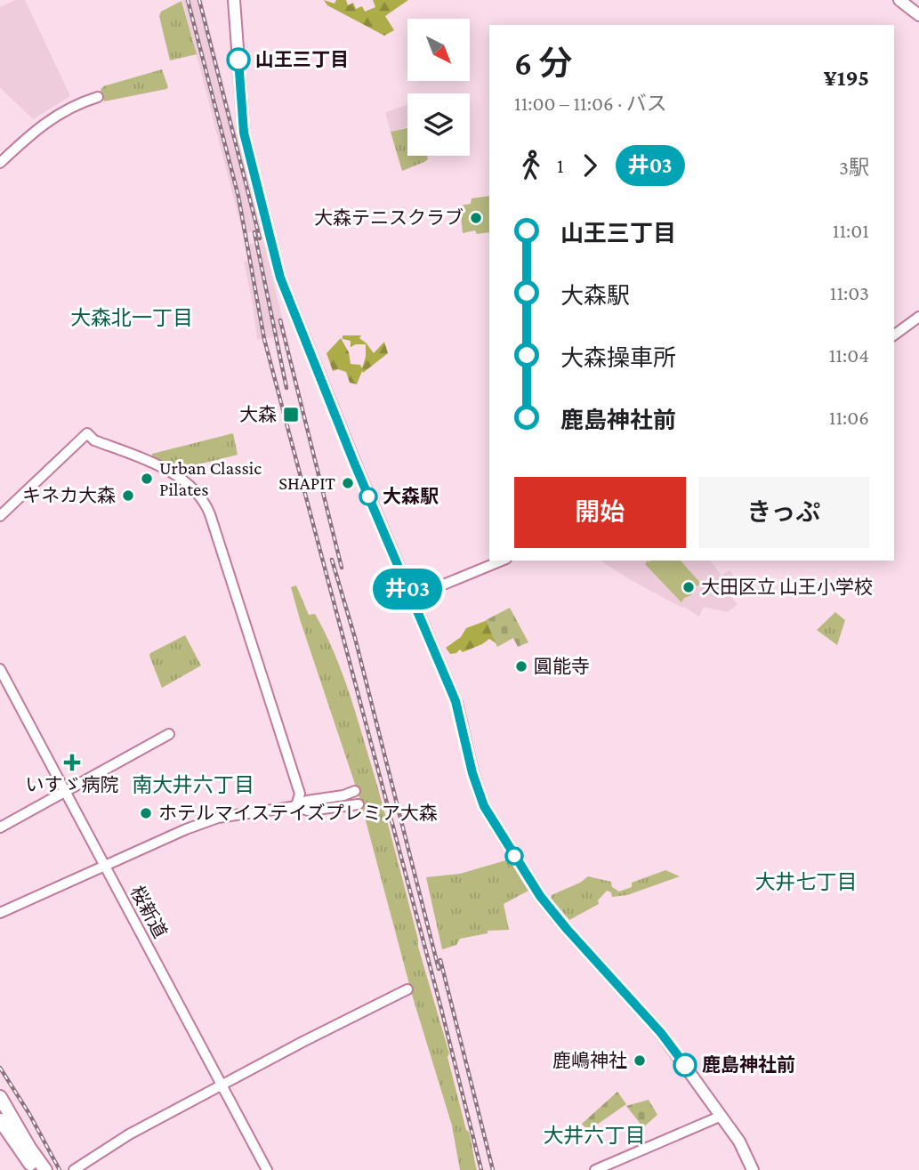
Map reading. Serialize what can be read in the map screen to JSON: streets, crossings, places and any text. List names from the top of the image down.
{
  "streets": {
    "street": ["桜新道"]
  },
  "districts": [
    "大森北一丁目",
    "南大井六丁目",
    "大井七丁目",
    "大井六丁目"
  ],
  "places": {
    "other": [
      "山王三丁目",
      "大森テニスクラブ",
      "Urban Classic Pilates",
      "SHAPIT",
      "キネカ大森",
      "大森駅",
      "大田区立 山王小学校",
      "圓能寺",
      "ホテルマイステイズプレミア大森",
      "鹿嶋神社",
      "鹿島神社前"
    ],
    "transit": ["大森"],
    "health": ["いすゞ病院"]
  },
  "lines": ["bus line 井03"],
  "north": "bottom right",
  "page": {
    "on_map": "井03",
    "heading": ["6 分", "11:00 – 11:06 · バス", "¥195"],
    "legs": ["1", "井03", "3駅"],
    "list": [
      {
        "name": "山王三丁目",
        "value": "11:01"
      },
      {
        "name": "大森駅",
        "value": "11:03"
      },
      {
        "name": "大森操車所",
        "value": "11:04"
      },
      {
        "name": "鹿島神社前",
        "value": "11:06"
      }
    ],
    "buttons": ["開始", "きっぷ"]
  }
}
